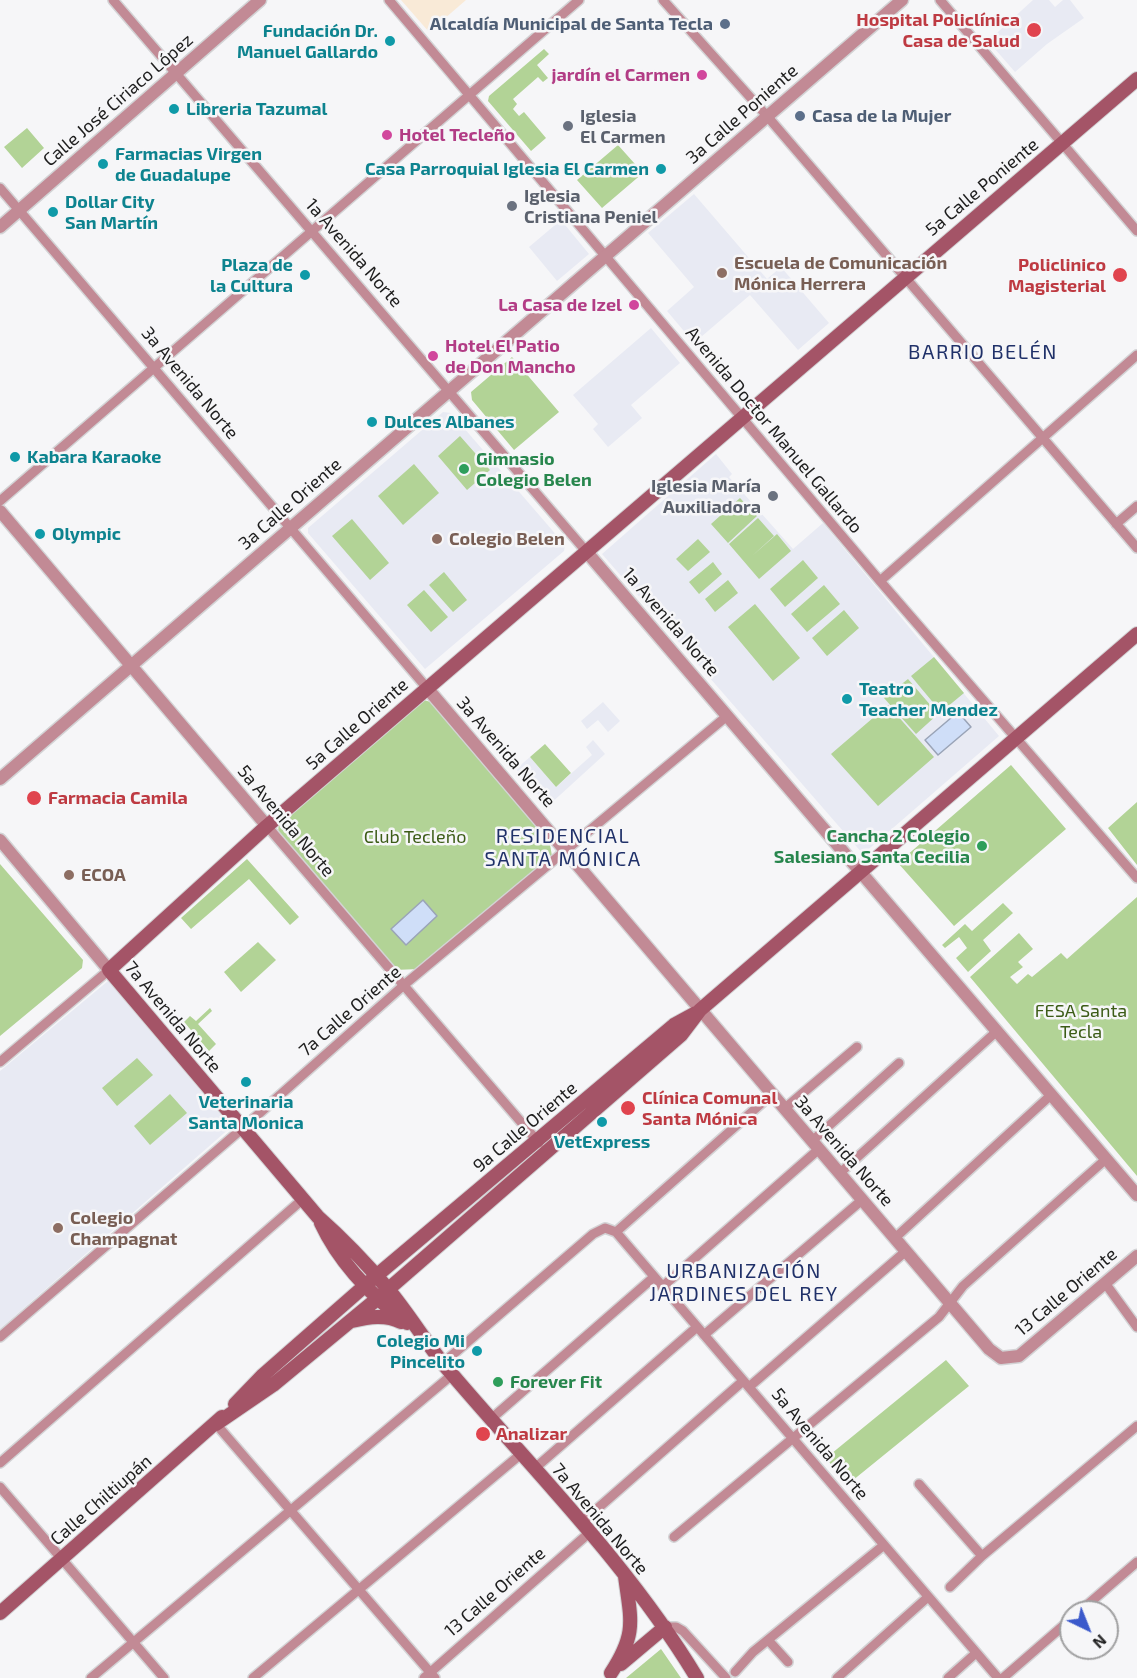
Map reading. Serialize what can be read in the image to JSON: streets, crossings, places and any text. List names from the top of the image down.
{
  "streets": {
    "main road": [
      "5a Calle Poniente",
      "5a Calle Oriente",
      "7a Avenida Norte",
      "9a Calle Oriente",
      "Calle Chiltiupán"
    ],
    "street": [
      "Calle José Ciriaco López",
      "3a Calle Poniente",
      "1a Avenida Norte",
      "3a Avenida Norte",
      "Avenida Doctor Manuel Gallardo",
      "3a Calle Oriente",
      "5a Avenida Norte",
      "7a Calle Oriente",
      "13 Calle Oriente"
    ]
  },
  "crossings": [
    ["Calle José Ciriaco López", "1a Avenida Norte"],
    ["Calle José Ciriaco López", "3a Avenida Norte"],
    ["3a Calle Poniente", "Avenida Doctor Manuel Gallardo"],
    ["3a Calle Poniente", "3a Calle Oriente"],
    ["5a Calle Poniente", "Avenida Doctor Manuel Gallardo"],
    ["5a Calle Poniente", "5a Calle Oriente"],
    ["1a Avenida Norte", "3a Calle Oriente"],
    ["1a Avenida Norte", "5a Calle Oriente"],
    ["1a Avenida Norte", "7a Calle Oriente"],
    ["1a Avenida Norte", "9a Calle Oriente"],
    ["3a Avenida Norte", "3a Calle Oriente"],
    ["3a Avenida Norte", "5a Calle Oriente"],
    ["3a Avenida Norte", "7a Calle Oriente"],
    ["3a Avenida Norte", "9a Calle Oriente"],
    ["3a Avenida Norte", "13 Calle Oriente"],
    ["Avenida Doctor Manuel Gallardo", "3a Calle Oriente"],
    ["Avenida Doctor Manuel Gallardo", "5a Calle Oriente"],
    ["Avenida Doctor Manuel Gallardo", "9a Calle Oriente"],
    ["3a Calle Oriente", "5a Avenida Norte"],
    ["5a Calle Oriente", "5a Avenida Norte"],
    ["5a Calle Oriente", "7a Avenida Norte"],
    ["5a Avenida Norte", "7a Calle Oriente"],
    ["5a Avenida Norte", "9a Calle Oriente"],
    ["5a Avenida Norte", "13 Calle Oriente"],
    ["7a Calle Oriente", "7a Avenida Norte"],
    ["7a Avenida Norte", "9a Calle Oriente"],
    ["7a Avenida Norte", "13 Calle Oriente"],
    ["7a Avenida Norte", "Calle Chiltiupán"],
    ["9a Calle Oriente", "Calle Chiltiupán"]
  ],
  "districts": ["BARRIO BELÉN", "RESIDENCIAL SANTA MÓNICA", "URBANIZACIÓN JARDINES DEL REY"],
  "parks": ["Club Tecleño", "FESA Santa Tecla"],
  "places": [
    "Alcaldía Municipal de Santa Tecla",
    "Hospital Policlínica Casa de Salud",
    "Fundación Dr. Manuel Gallardo",
    "jardín el Carmen",
    "Libreria Tazumal",
    "Casa de la Mujer",
    "Iglesia El Carmen",
    "Hotel Tecleño",
    "Farmacias Virgen de Guadalupe",
    "Casa Parroquial Iglesia El Carmen",
    "Iglesia Cristiana Peniel",
    "Dollar City San Martín",
    "Escuela de Comunicación Mónica Herrera",
    "Plaza de la Cultura",
    "Policlinico Magisterial",
    "La Casa de Izel",
    "Hotel El Patio de Don Mancho",
    "Dulces Albanes",
    "Kabara Karaoke",
    "Gimnasio Colegio Belen",
    "Iglesia María Auxiliadora",
    "Olympic",
    "Colegio Belen",
    "Teatro Teacher Mendez",
    "Farmacia Camila",
    "Cancha 2 Colegio Salesiano Santa Cecilia",
    "ECOA",
    "Veterinaria Santa Monica",
    "Clínica Comunal Santa Mónica",
    "VetExpress",
    "Colegio Champagnat",
    "Colegio Mi Pincelito",
    "Forever Fit",
    "Analizar"
  ],
  "north": "bottom right"
}
